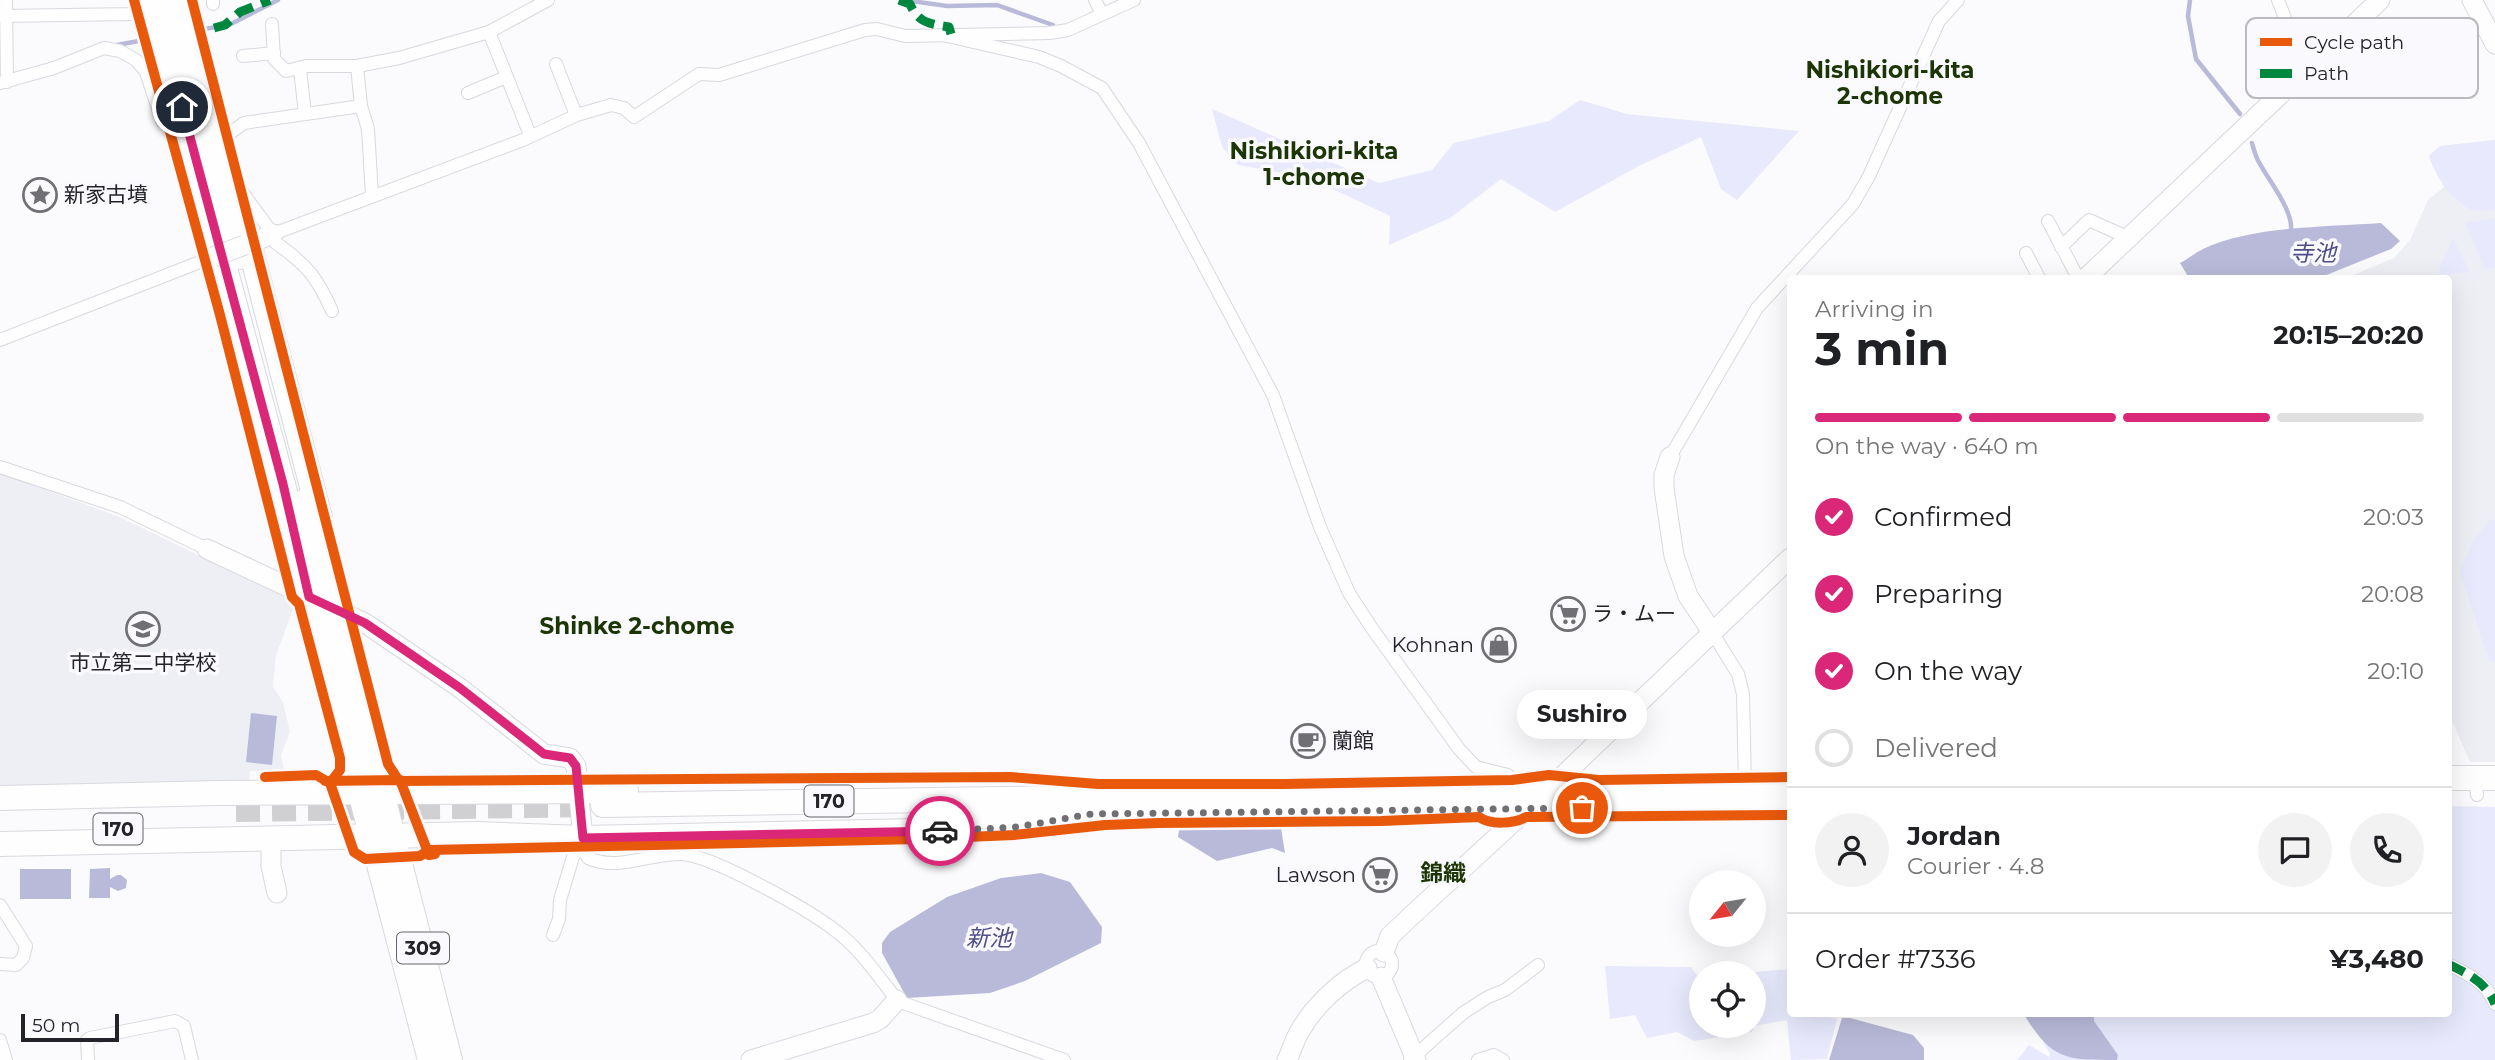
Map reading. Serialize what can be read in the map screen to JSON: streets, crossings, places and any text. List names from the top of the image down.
{
  "streets": {
    "highway": ["170", "309"]
  },
  "districts": [
    "Nishikiori-kita 2-chome",
    "Nishikiori-kita 1-chome",
    "Shinke 2-chome",
    "錦織"
  ],
  "water": ["寺池", "新池"],
  "places": {
    "place": ["新家古墳"],
    "supermarket": ["ラ・ムー", "Lawson"],
    "school or university": ["市立第二中学校"],
    "shop": ["Kohnan"],
    "cafe": ["蘭館"],
    "other": ["Sushiro"]
  },
  "legend": ["Cycle path", "Path"],
  "scale_bar": "50 m",
  "north": "bottom left",
  "page": {
    "heading": ["3 min", "Arriving in", "20:15–20:20"],
    "panel": [
      "Jordan",
      "Courier · 4.8",
      "Order #7336",
      "¥3,480"
    ],
    "bar": "On the way · 640 m",
    "list": [
      ["Confirmed", "20:03"],
      ["Preparing", "20:08"],
      ["On the way", "20:10"],
      "Delivered"
    ],
    "bubble": "Sushiro",
    "scale": "50 m"
  }
}
